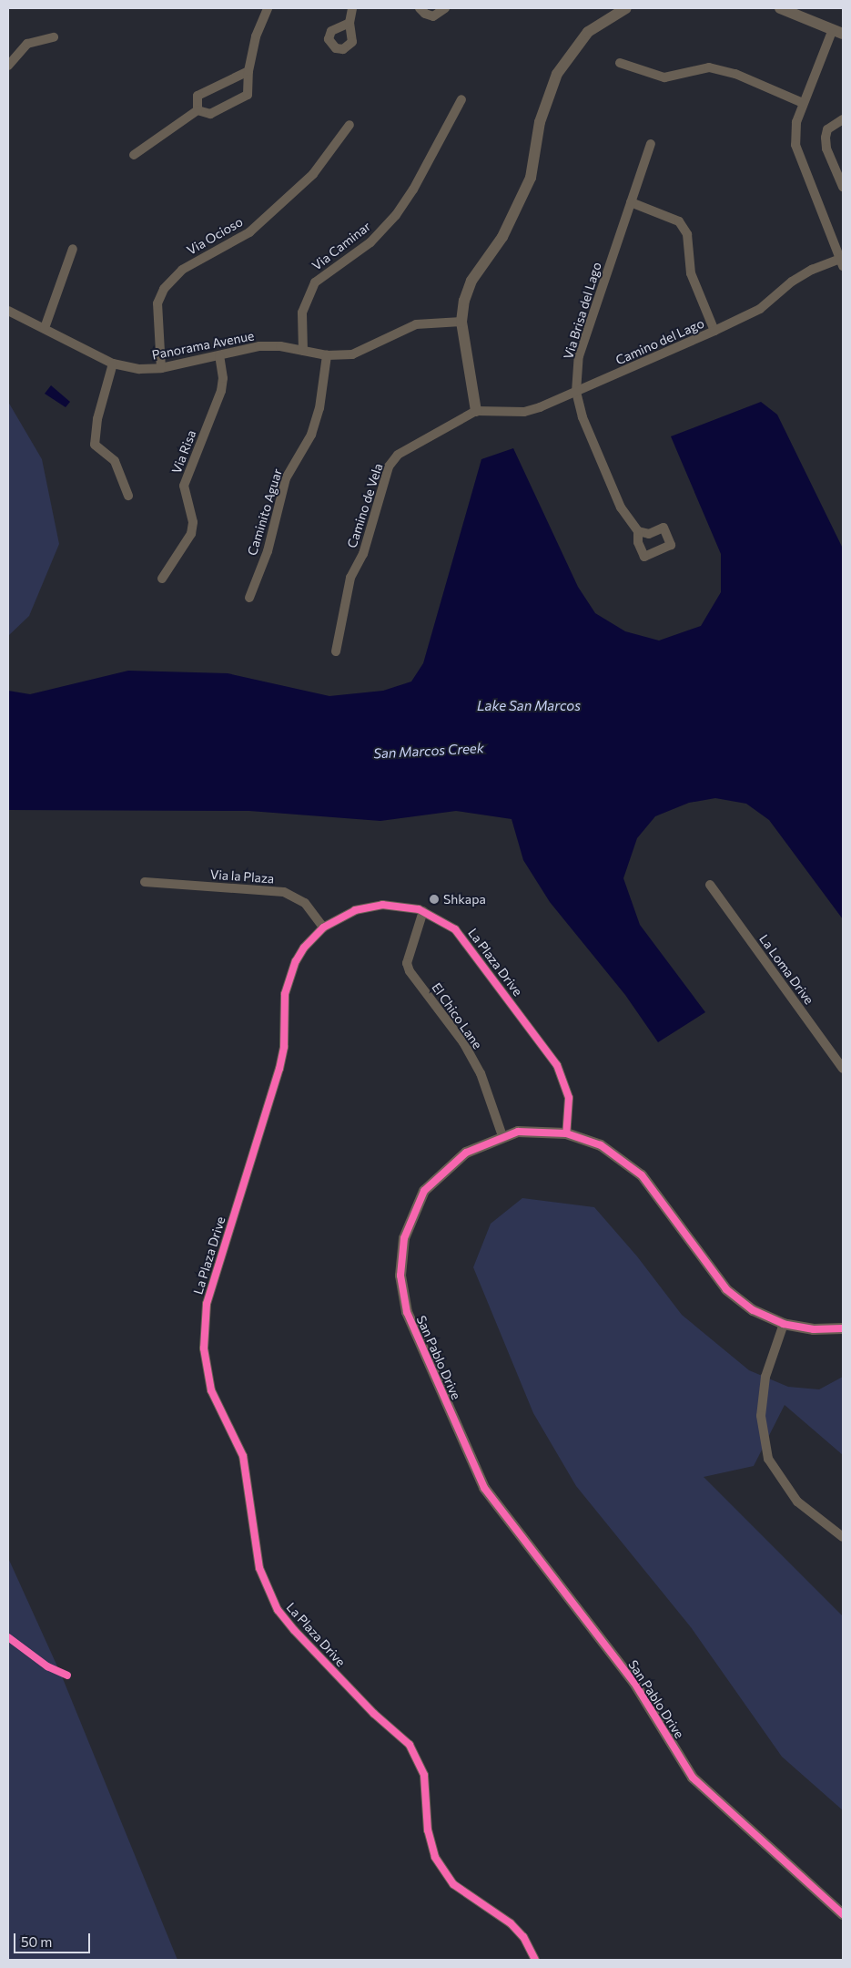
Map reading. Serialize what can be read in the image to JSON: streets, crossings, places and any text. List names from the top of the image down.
{
  "streets": {
    "street": [
      "Via Ocioso",
      "Via Caminar",
      "Via Brisa del Lago",
      "Camino del Lago",
      "Panorama Avenue",
      "Via Risa",
      "Camino de Vela",
      "Caminito Aguar",
      "Via la Plaza",
      "La Plaza Drive",
      "La Loma Drive",
      "El Chico Lane",
      "San Pablo Drive"
    ]
  },
  "crossings": [
    ["Via Ocioso", "Panorama Avenue"],
    ["Via Caminar", "Panorama Avenue"],
    ["Via Brisa del Lago", "Camino del Lago"],
    ["Camino del Lago", "Camino de Vela"],
    ["Panorama Avenue", "Via Risa"],
    ["Panorama Avenue", "Caminito Aguar"],
    ["Via la Plaza", "La Plaza Drive"],
    ["La Plaza Drive", "El Chico Lane"],
    ["La Plaza Drive", "San Pablo Drive"],
    ["El Chico Lane", "San Pablo Drive"]
  ],
  "water": ["Lake San Marcos", "San Marcos Creek"],
  "places": ["Shkapa"],
  "scale_bar": "50 m"
}
